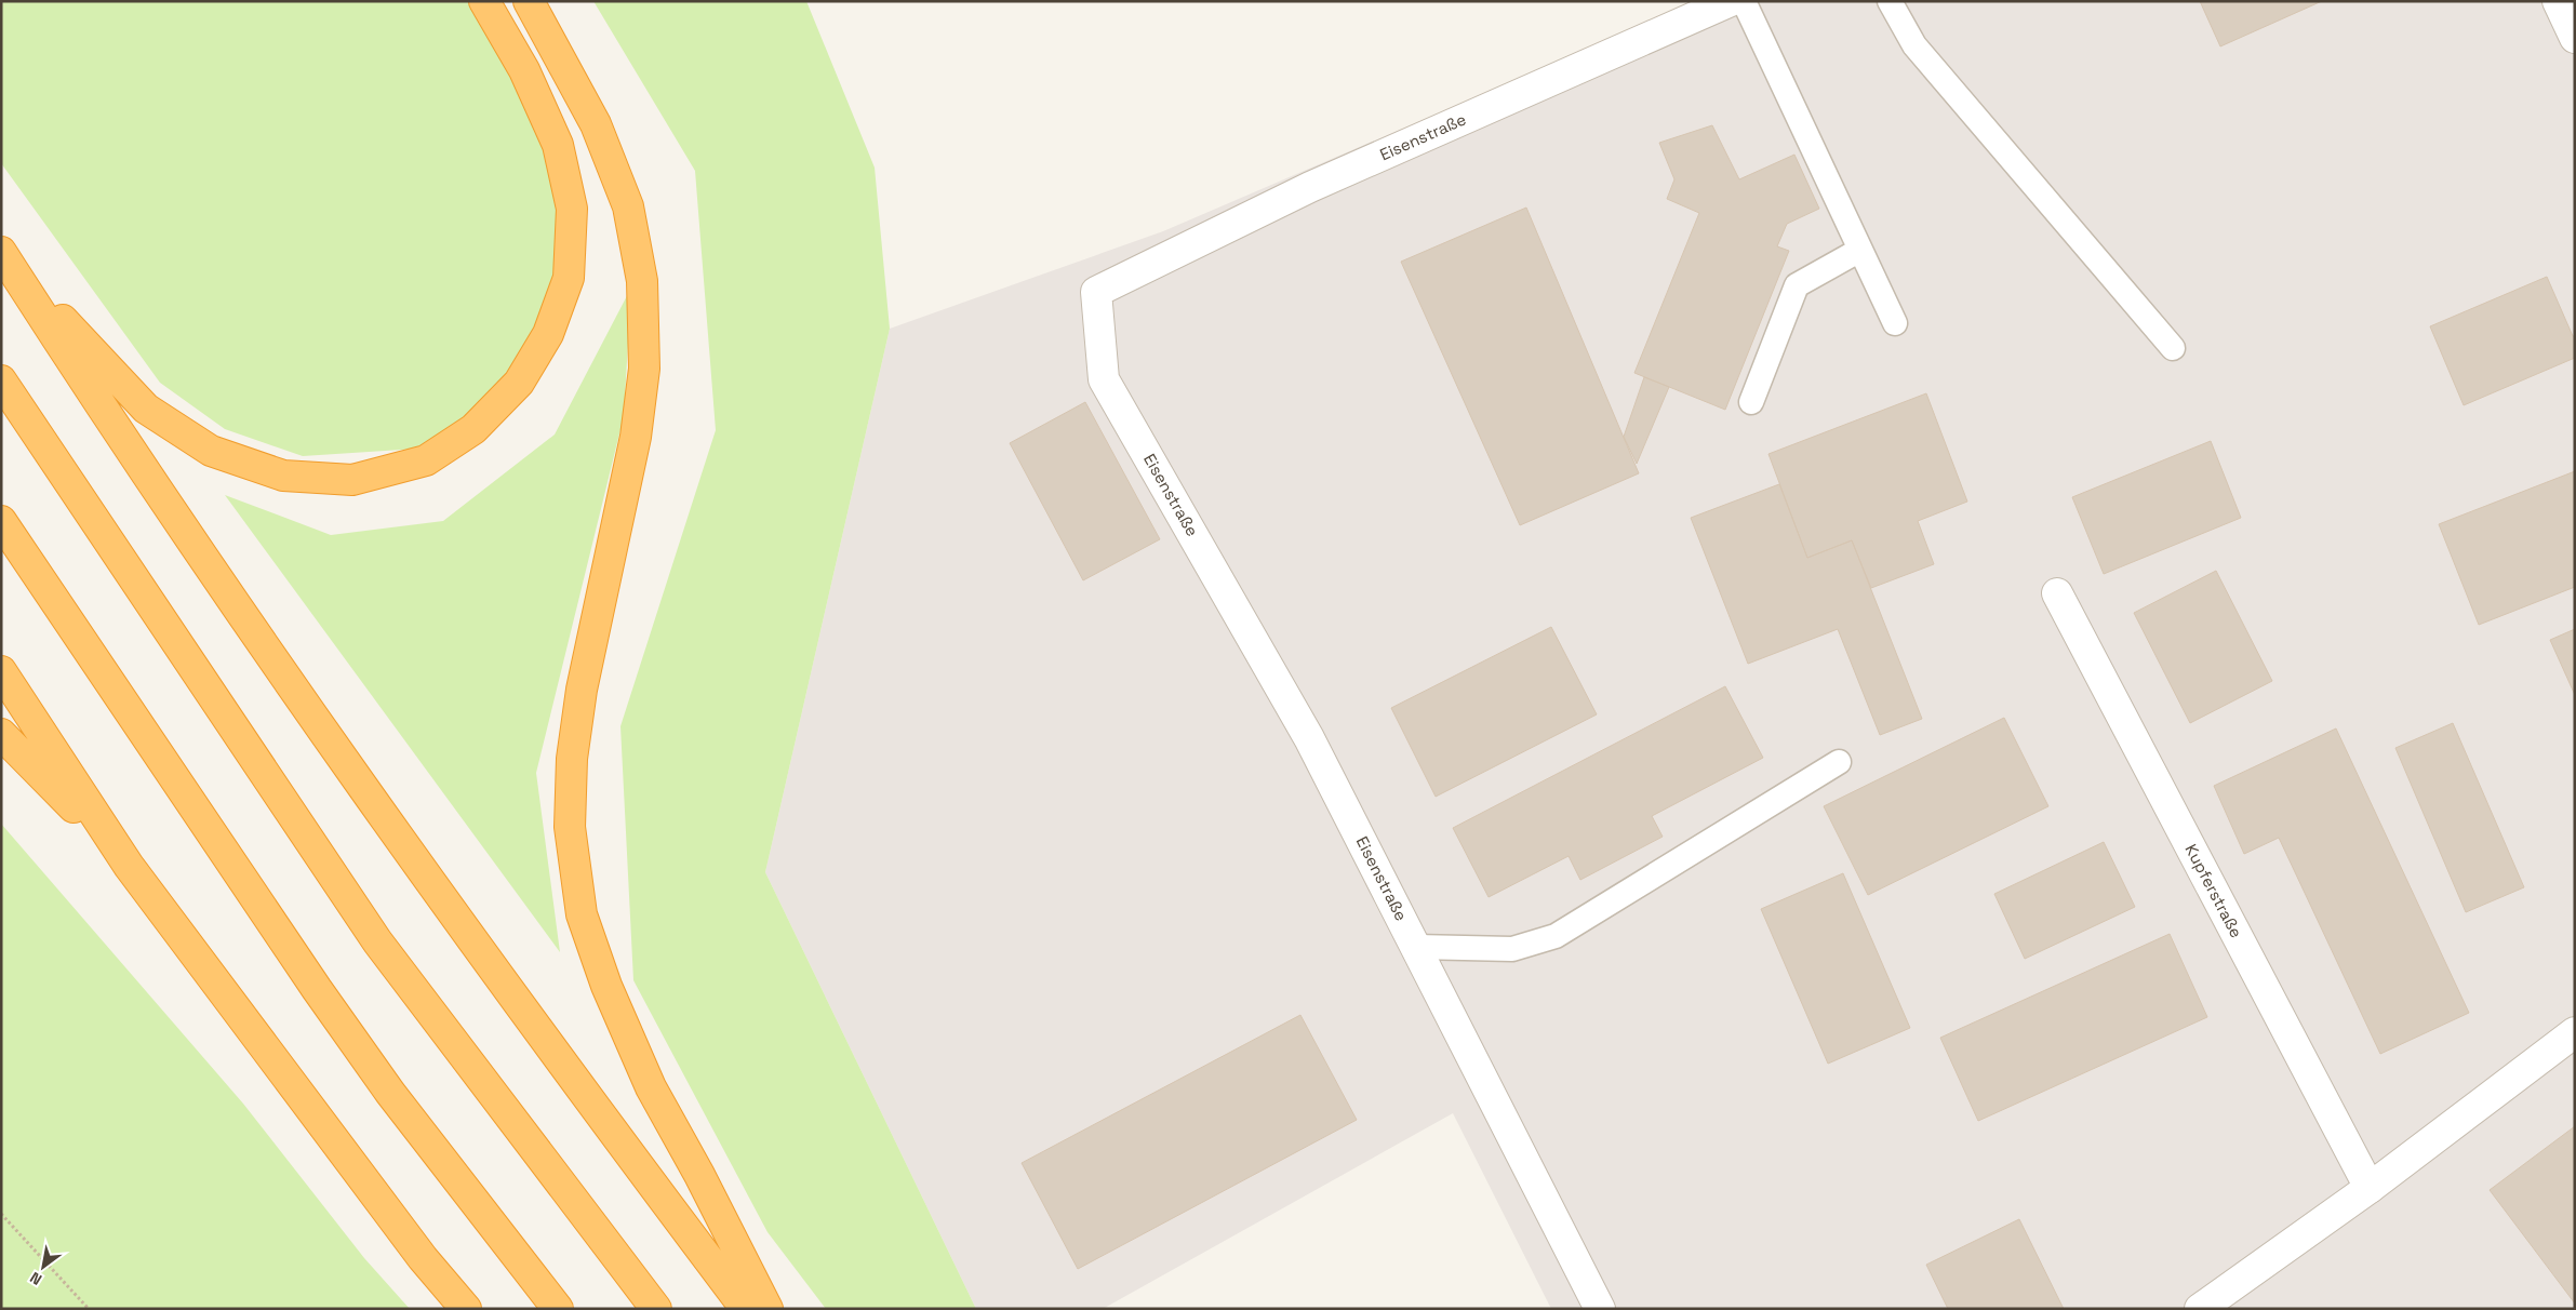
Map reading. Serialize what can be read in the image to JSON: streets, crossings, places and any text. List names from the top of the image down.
{
  "streets": {
    "street": ["Eisenstraße", "Kupferstraße"]
  },
  "north": "bottom left"
}
